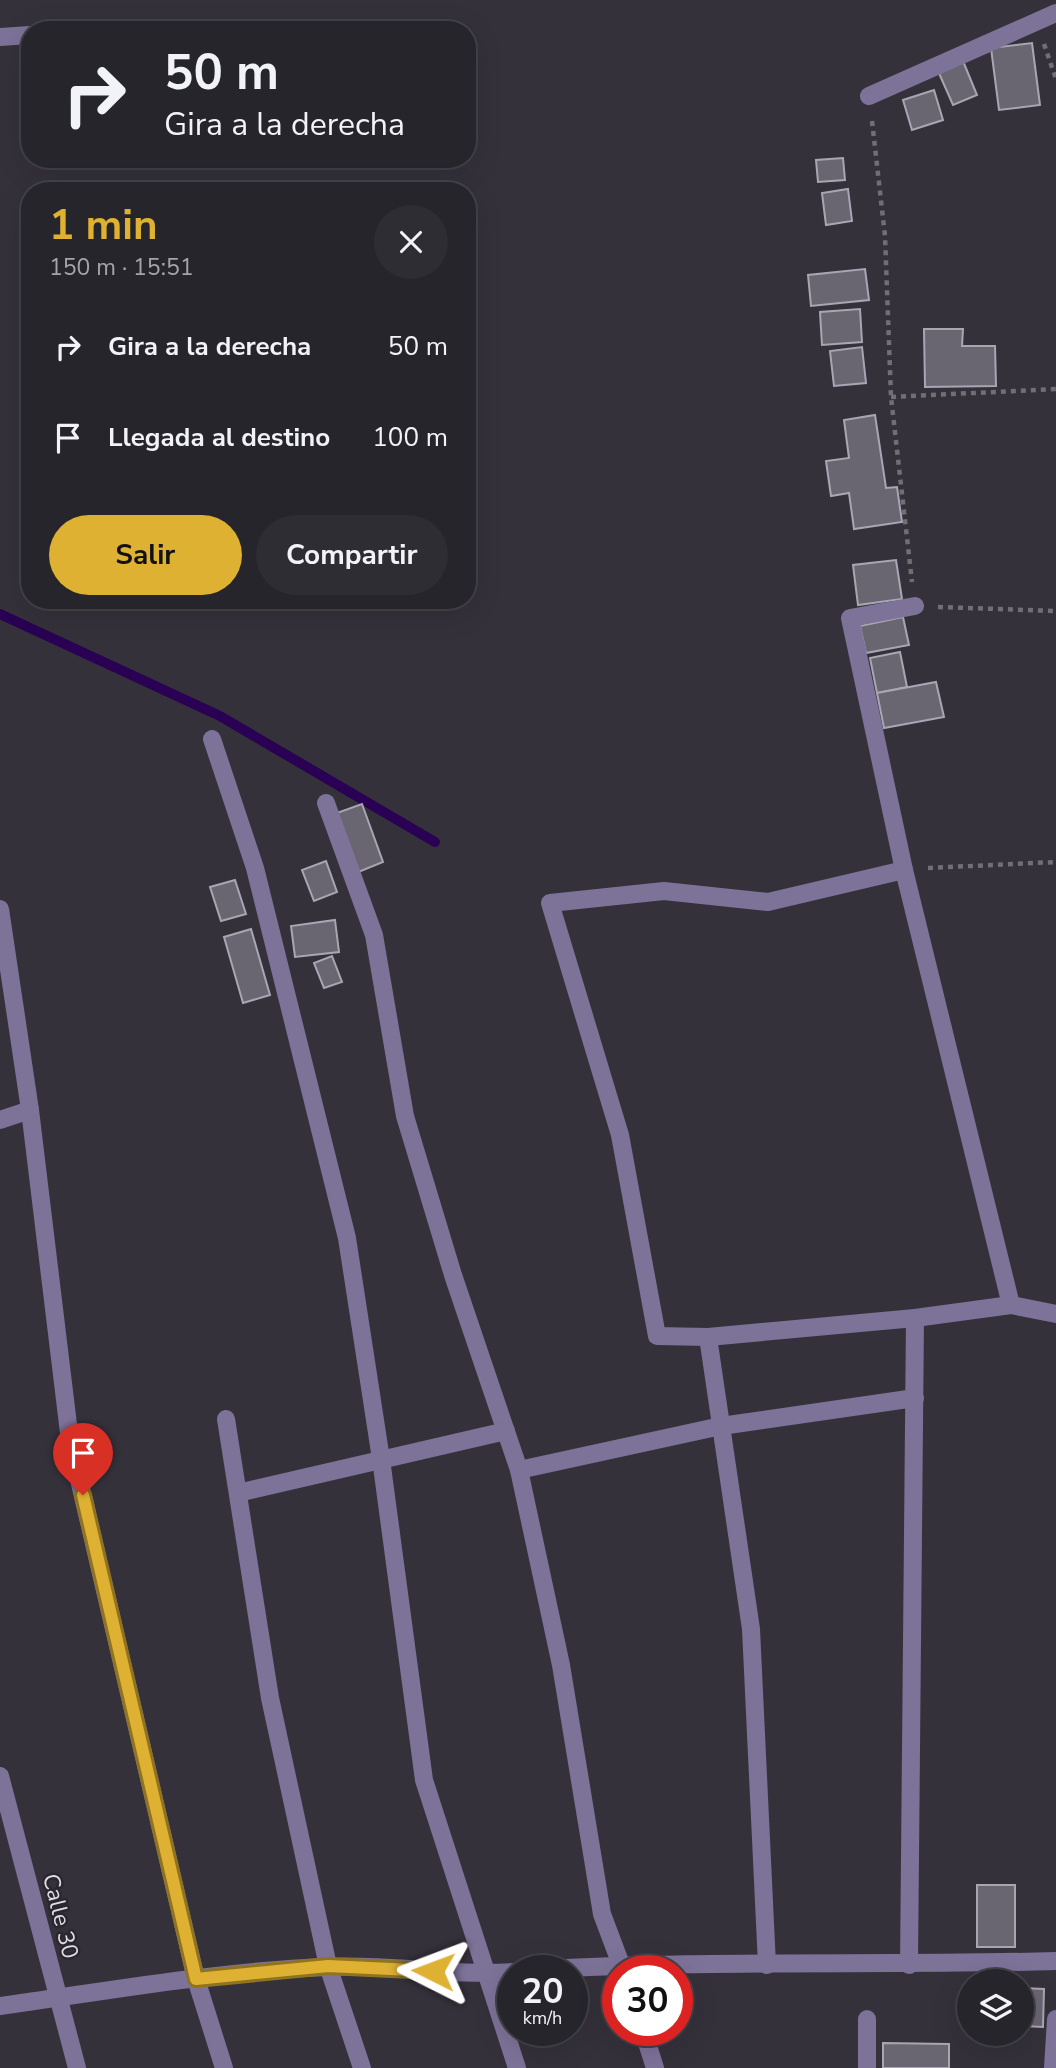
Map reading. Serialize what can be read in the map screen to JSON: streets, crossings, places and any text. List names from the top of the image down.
{
  "streets": {
    "street": ["Calle 30"]
  },
  "page": {
    "turn": ["50 m", "Gira a la derecha"],
    "heading": ["1 min", "150 m · 15:51"],
    "list": [
      {
        "name": "Gira a la derecha",
        "value": "50 m"
      },
      {
        "name": "Llegada al destino",
        "value": "100 m"
      }
    ],
    "buttons": ["Salir", "Compartir"],
    "speed": "20 km/h",
    "limit": "30"
  }
}
